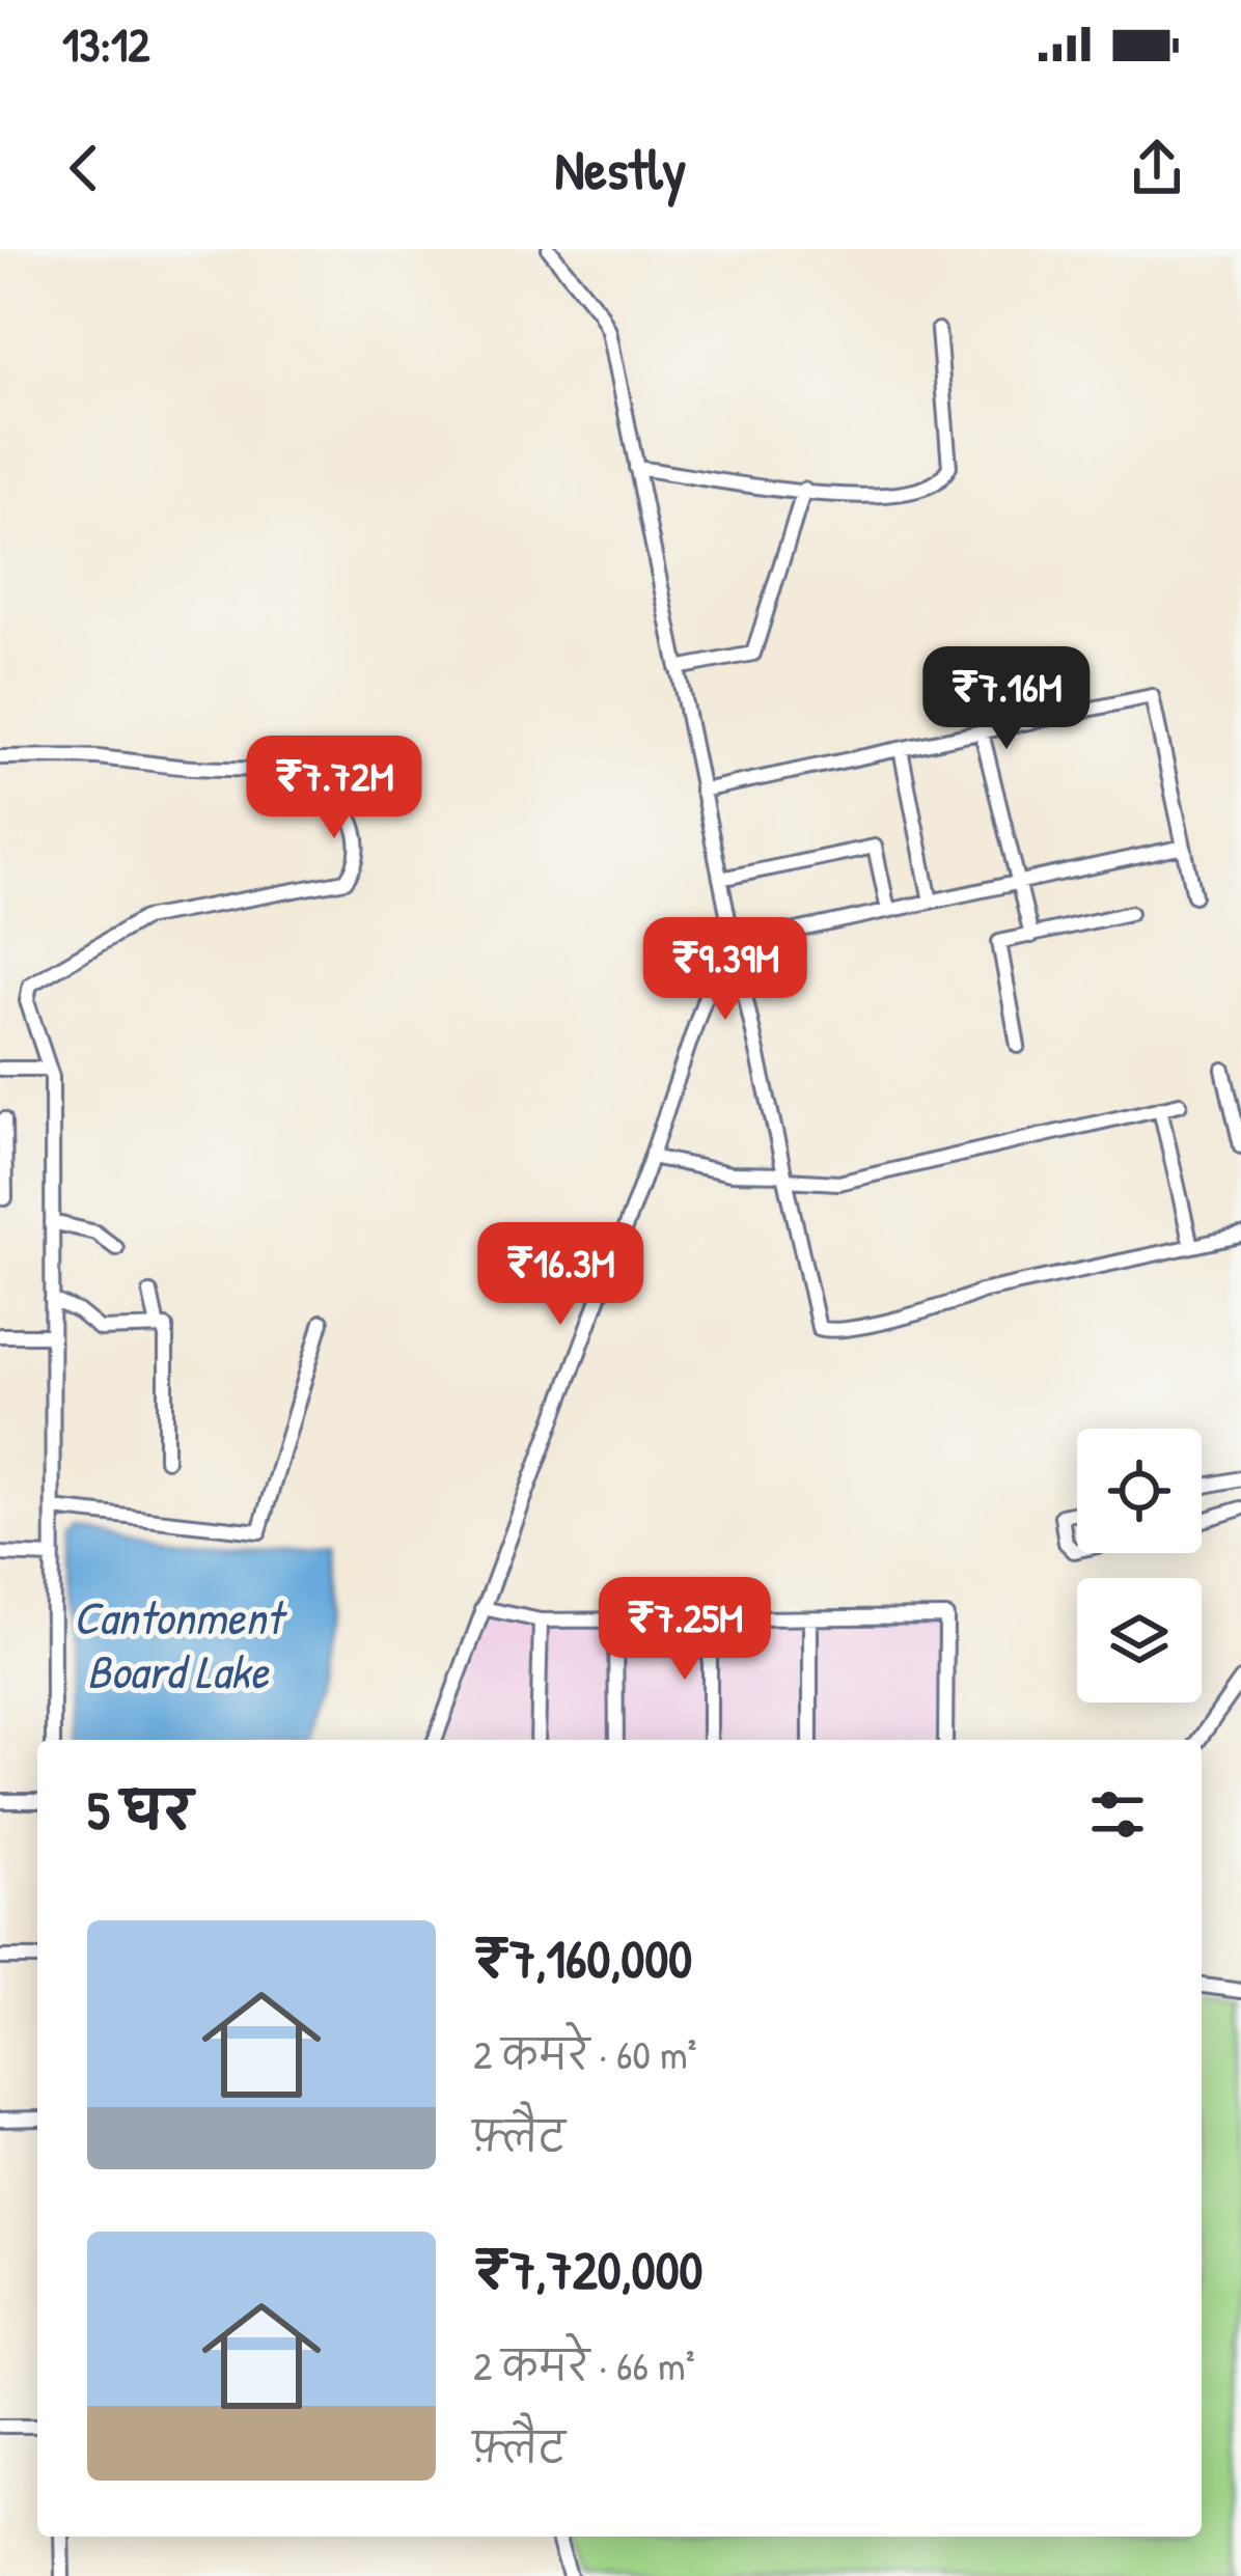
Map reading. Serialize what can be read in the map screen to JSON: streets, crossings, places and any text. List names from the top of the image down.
{
  "water": ["Cantonment Board Lake"],
  "page": {
    "status": "13:12",
    "header": "Nestly",
    "price": [
      "₹7.16M",
      "₹7.72M",
      "₹9.39M",
      "₹16.3M",
      "₹7.25M"
    ],
    "heading": "5 घर",
    "list": [
      {
        "name": "₹7,160,000",
        "note": "2 कमरे · 60 m² · फ़्लैट"
      },
      {
        "name": "₹7,720,000",
        "note": "2 कमरे · 66 m² · फ़्लैट"
      }
    ]
  }
}
